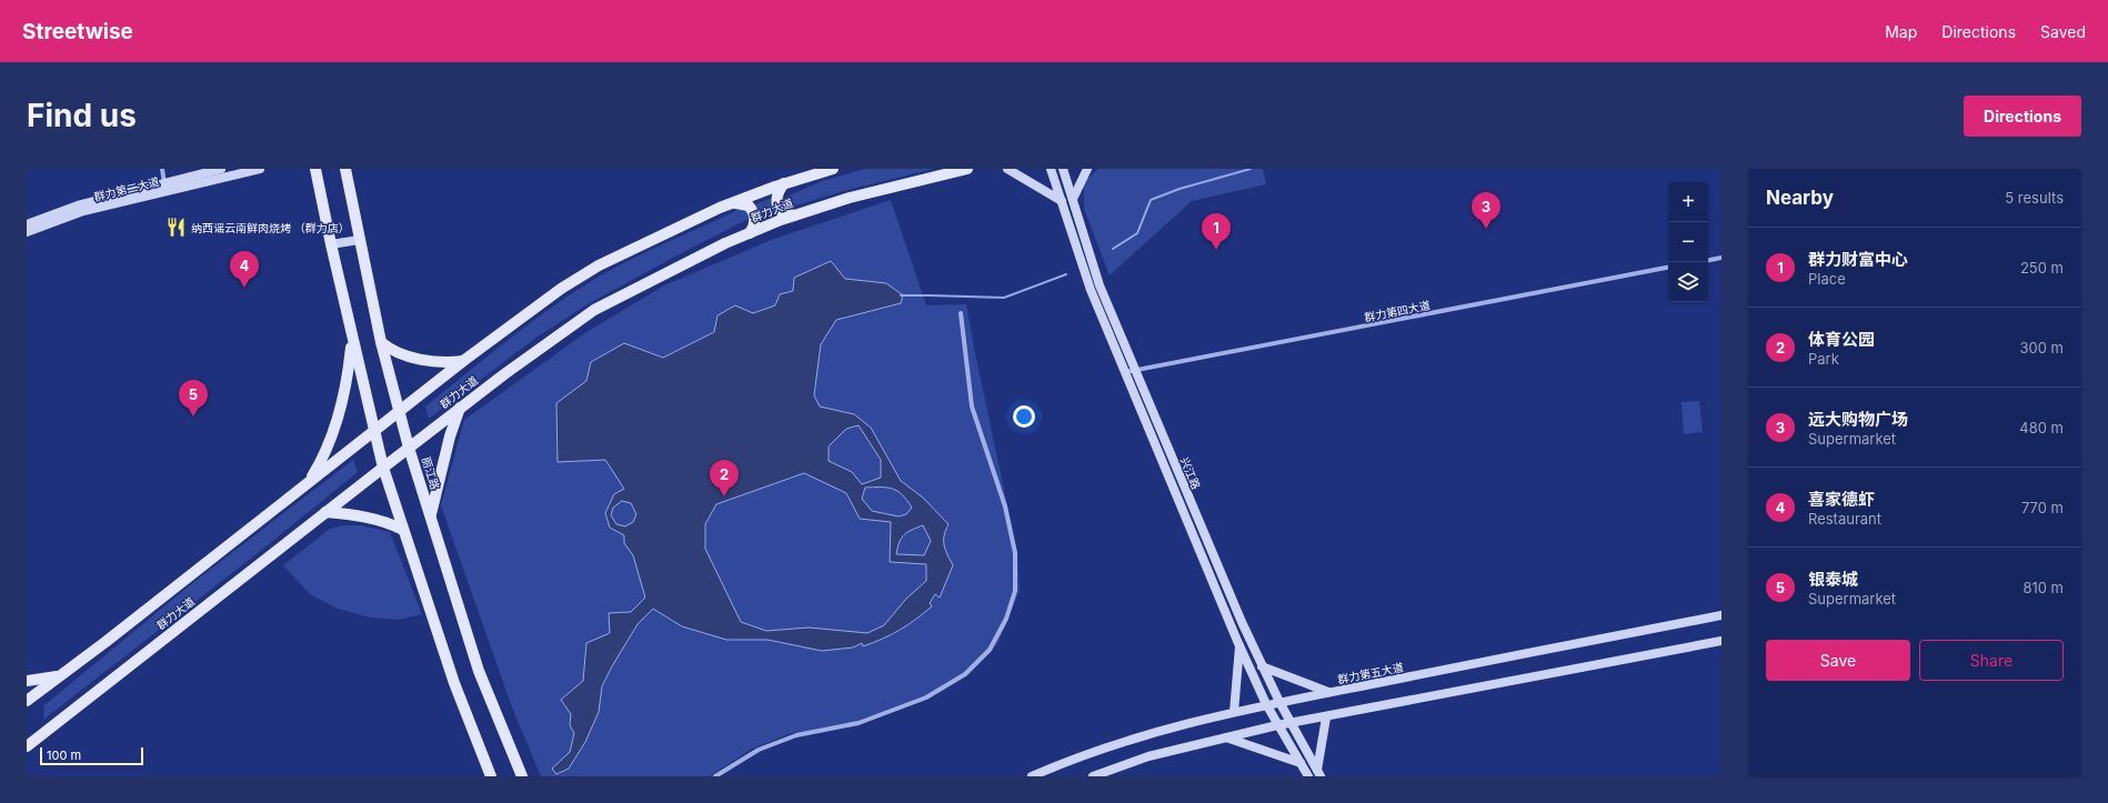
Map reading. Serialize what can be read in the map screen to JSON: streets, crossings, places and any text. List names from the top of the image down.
{
  "streets": {
    "main road": [
      "群力第二大道",
      "群力大道",
      "丽江路",
      "兴江路",
      "群力第五大道"
    ],
    "street": ["群力第四大道"]
  },
  "crossings": [
    ["群力大道", "丽江路"],
    ["群力第四大道", "兴江路"],
    ["兴江路", "群力第五大道"]
  ],
  "places": {
    "restaurant": ["纳西谣云南鲜肉烧烤 （群力店）"]
  },
  "scale_bar": "100 m",
  "page": {
    "header": "Streetwise",
    "nav": ["Map", "Directions", "Saved"],
    "buttons": [
      "Directions",
      ["Save", "Share"]
    ],
    "title": "Find us",
    "heading": ["Nearby", "5 results"],
    "map_buttons": ["+", "−"],
    "pins": [
      "3",
      "1",
      "4",
      "5",
      "2"
    ],
    "list": [
      {
        "mark": "1",
        "name": "群力财富中心",
        "note": "Place",
        "value": "250 m"
      },
      {
        "mark": "2",
        "name": "体育公园",
        "note": "Park",
        "value": "300 m"
      },
      {
        "mark": "3",
        "name": "远大购物广场",
        "note": "Supermarket",
        "value": "480 m"
      },
      {
        "mark": "4",
        "name": "喜家德虾",
        "note": "Restaurant",
        "value": "770 m"
      },
      {
        "mark": "5",
        "name": "银泰城",
        "note": "Supermarket",
        "value": "810 m"
      }
    ],
    "scale": "100 m"
  }
}
